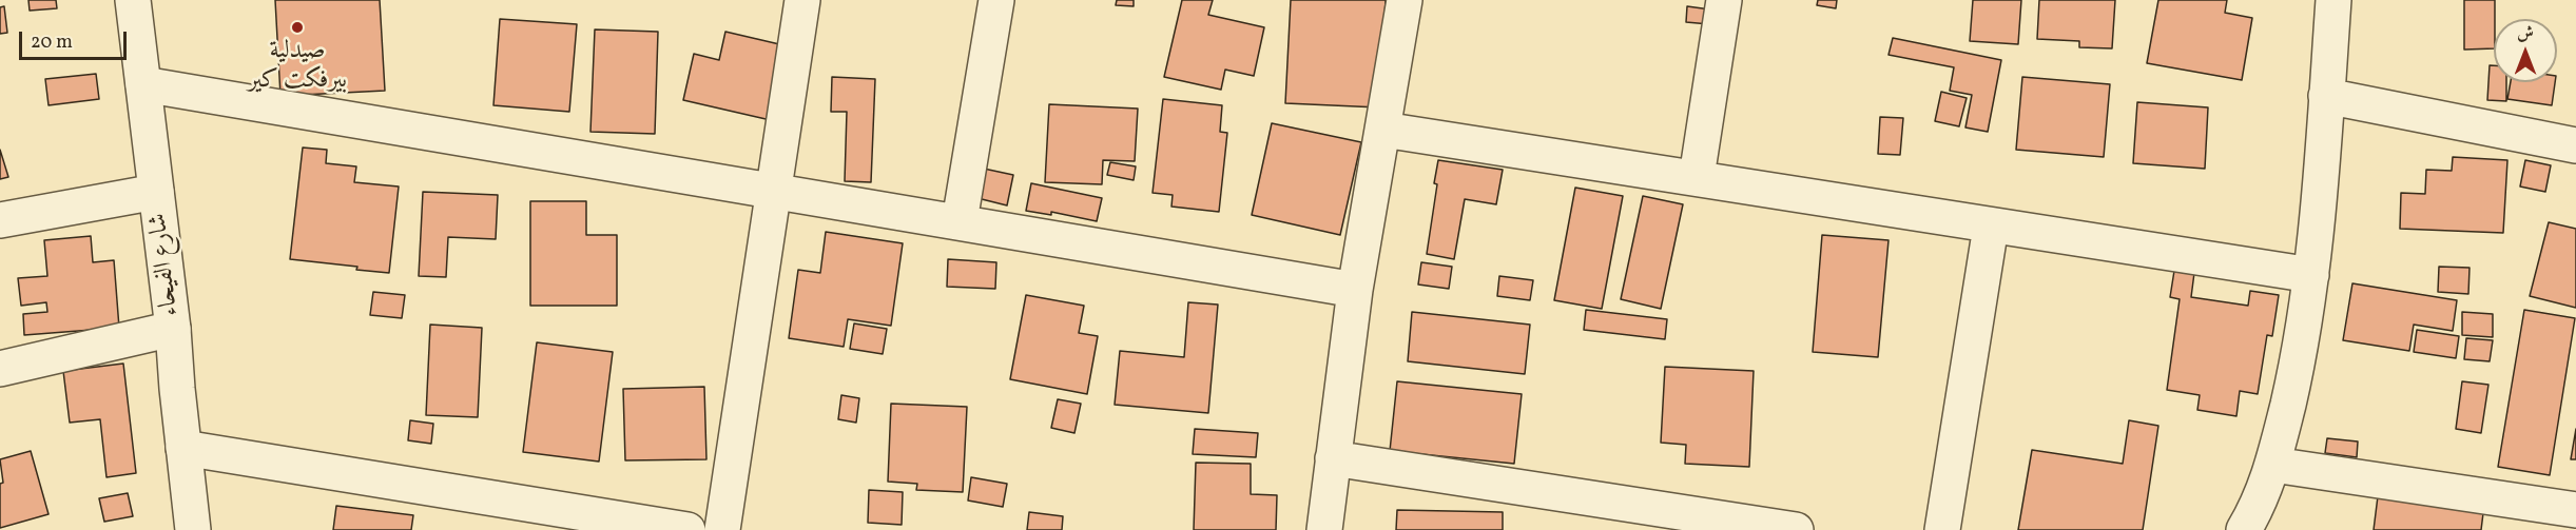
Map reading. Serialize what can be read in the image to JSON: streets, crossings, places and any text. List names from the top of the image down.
{
  "streets": {
    "street": ["شارع الفيحاء"]
  },
  "places": ["صيدلية بيرفكت كير"],
  "scale_bar": "20 m",
  "north": "top"
}
